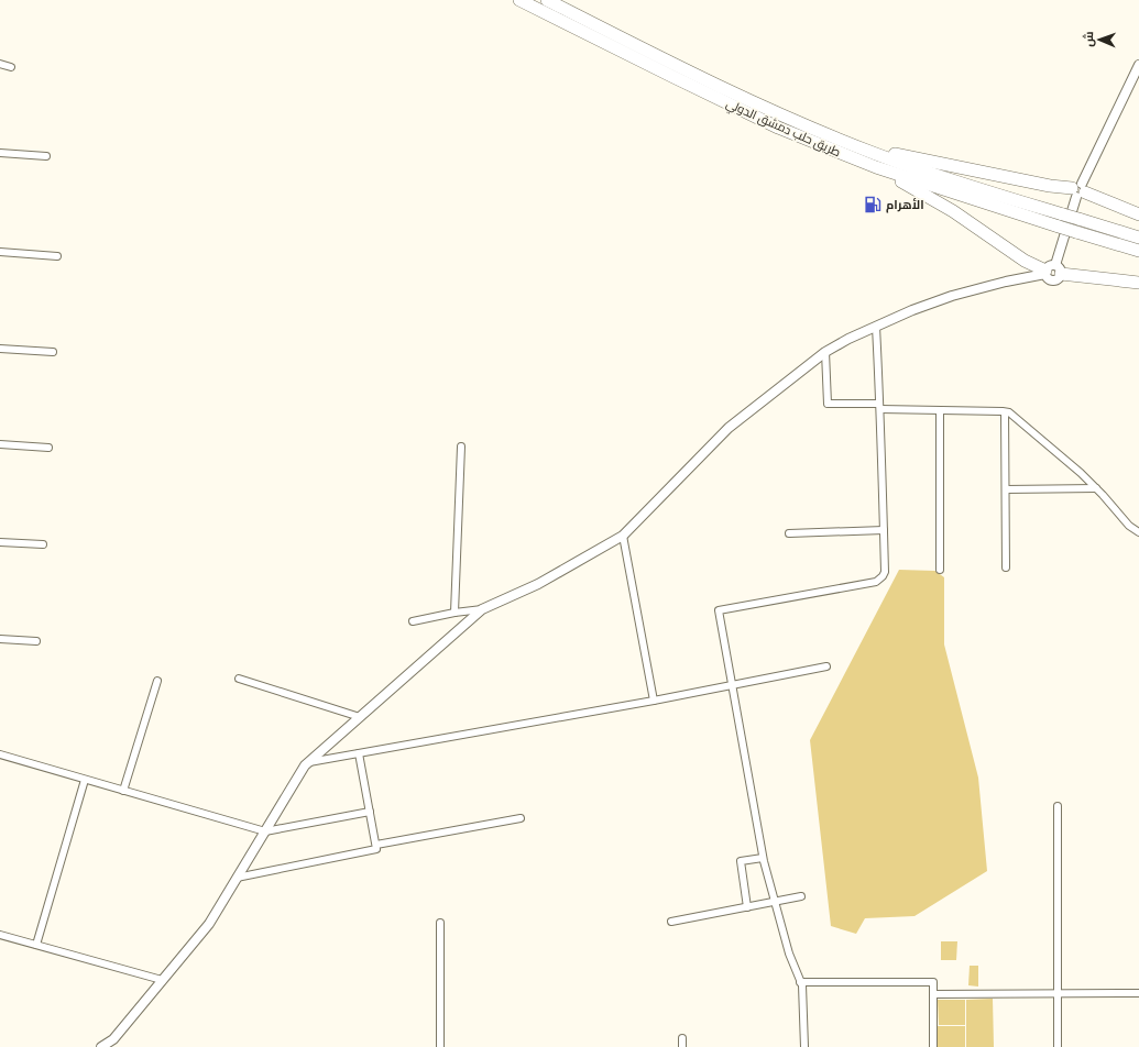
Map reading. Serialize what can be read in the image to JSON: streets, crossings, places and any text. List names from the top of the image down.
{
  "streets": {
    "highway": ["طريق حلب دمشق الدولي"]
  },
  "places": {
    "fuel station": ["الأهرام"]
  },
  "north": "left"
}
